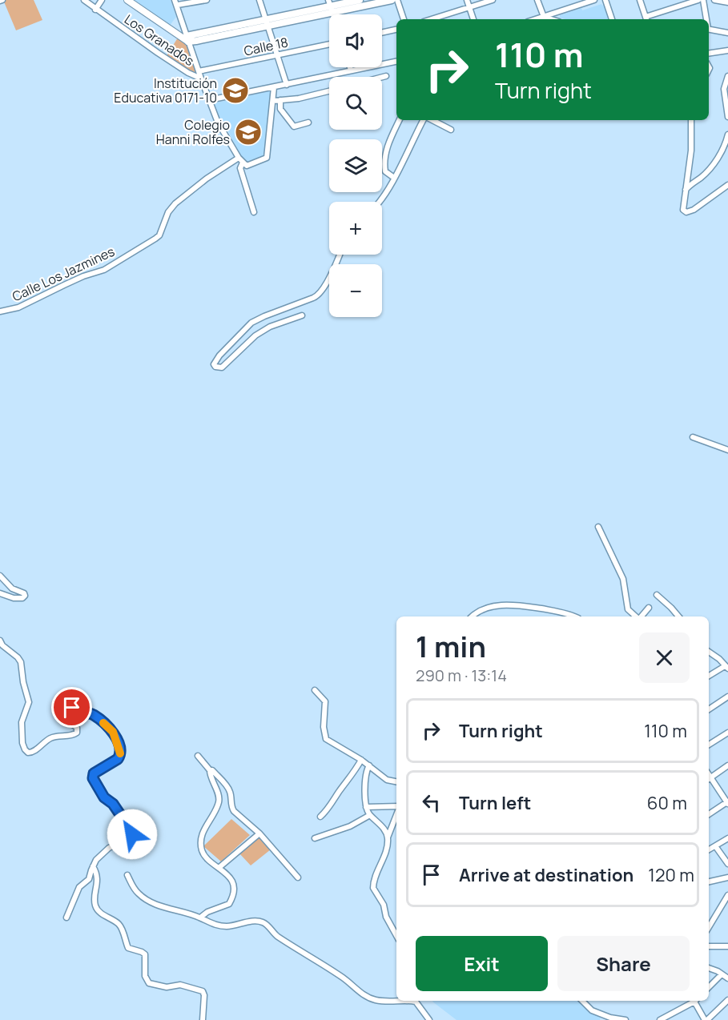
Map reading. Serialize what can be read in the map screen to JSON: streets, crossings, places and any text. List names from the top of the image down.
{
  "streets": {
    "street": ["Los Granados", "Calle 18", "Calle Los Jazmines"]
  },
  "places": {
    "school or university": ["Institución Educativa 0171-10", "Colegio Hanni Rolfes"]
  },
  "page": {
    "map_buttons": ["+", "−"],
    "turn": ["110 m", "Turn right"],
    "heading": ["1 min", "290 m · 13:14"],
    "list": [
      {
        "name": "Turn right",
        "value": "110 m"
      },
      {
        "name": "Turn left",
        "value": "60 m"
      },
      {
        "name": "Arrive at destination",
        "value": "120 m"
      }
    ],
    "buttons": ["Exit", "Share"]
  }
}
